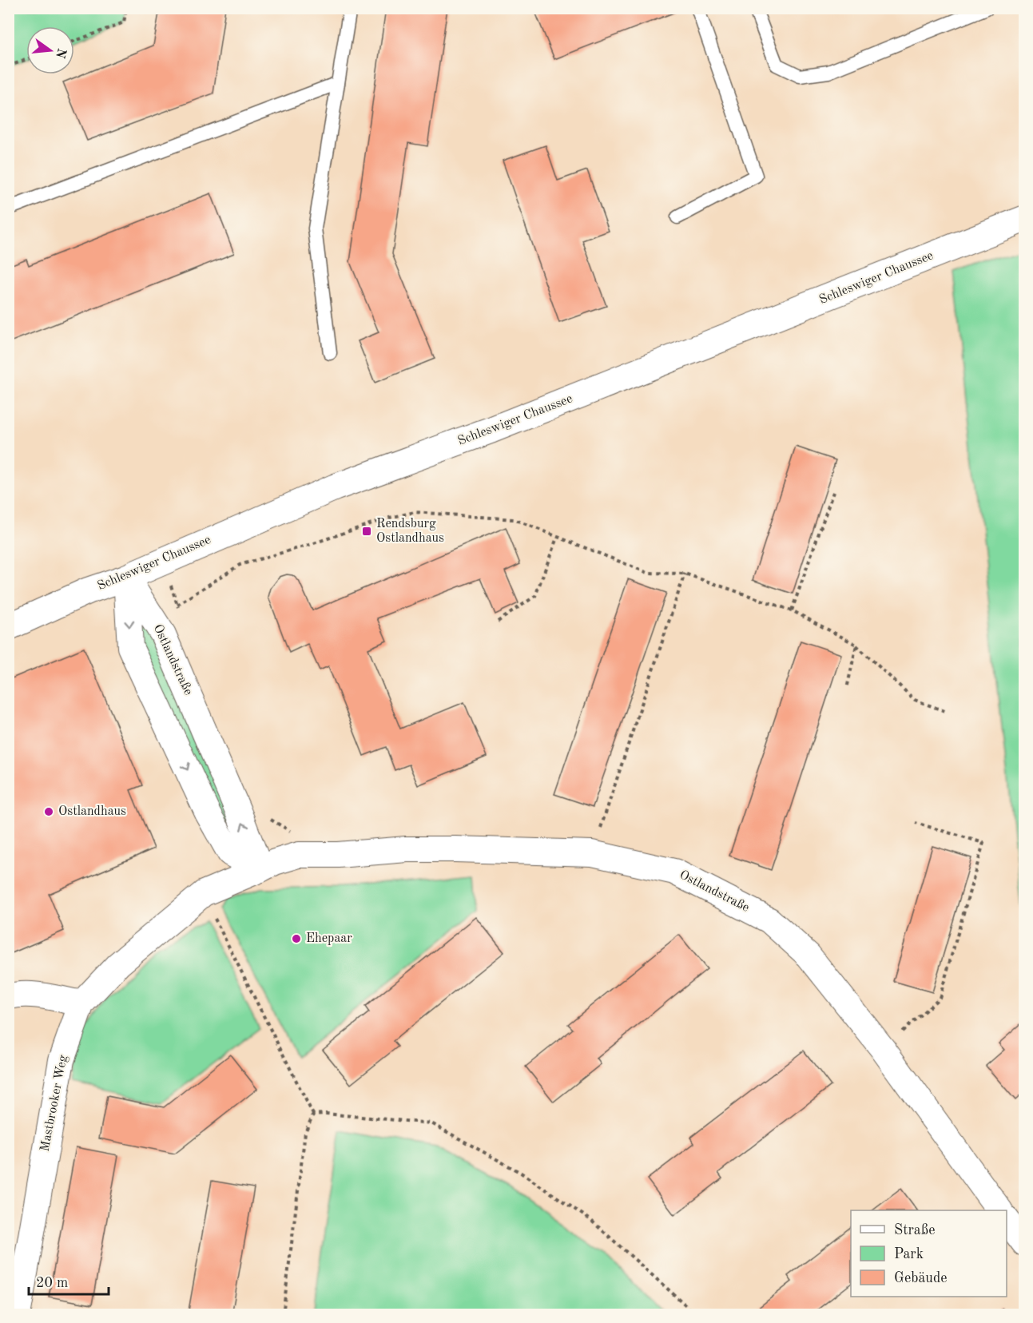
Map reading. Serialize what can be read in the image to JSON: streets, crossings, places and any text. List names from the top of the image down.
{
  "streets": {
    "main road": ["Schleswiger Chaussee"],
    "street": ["Ostlandstraße", "Mastbrooker Weg"]
  },
  "crossings": [
    ["Schleswiger Chaussee", "Ostlandstraße"],
    ["Ostlandstraße", "Mastbrooker Weg"]
  ],
  "places": {
    "transit": ["Rendsburg Ostlandhaus"],
    "other": ["Ostlandhaus", "Ehepaar"]
  },
  "legend": ["Straße", "Park", "Gebäude"],
  "scale_bar": "20 m",
  "north": "right"
}
